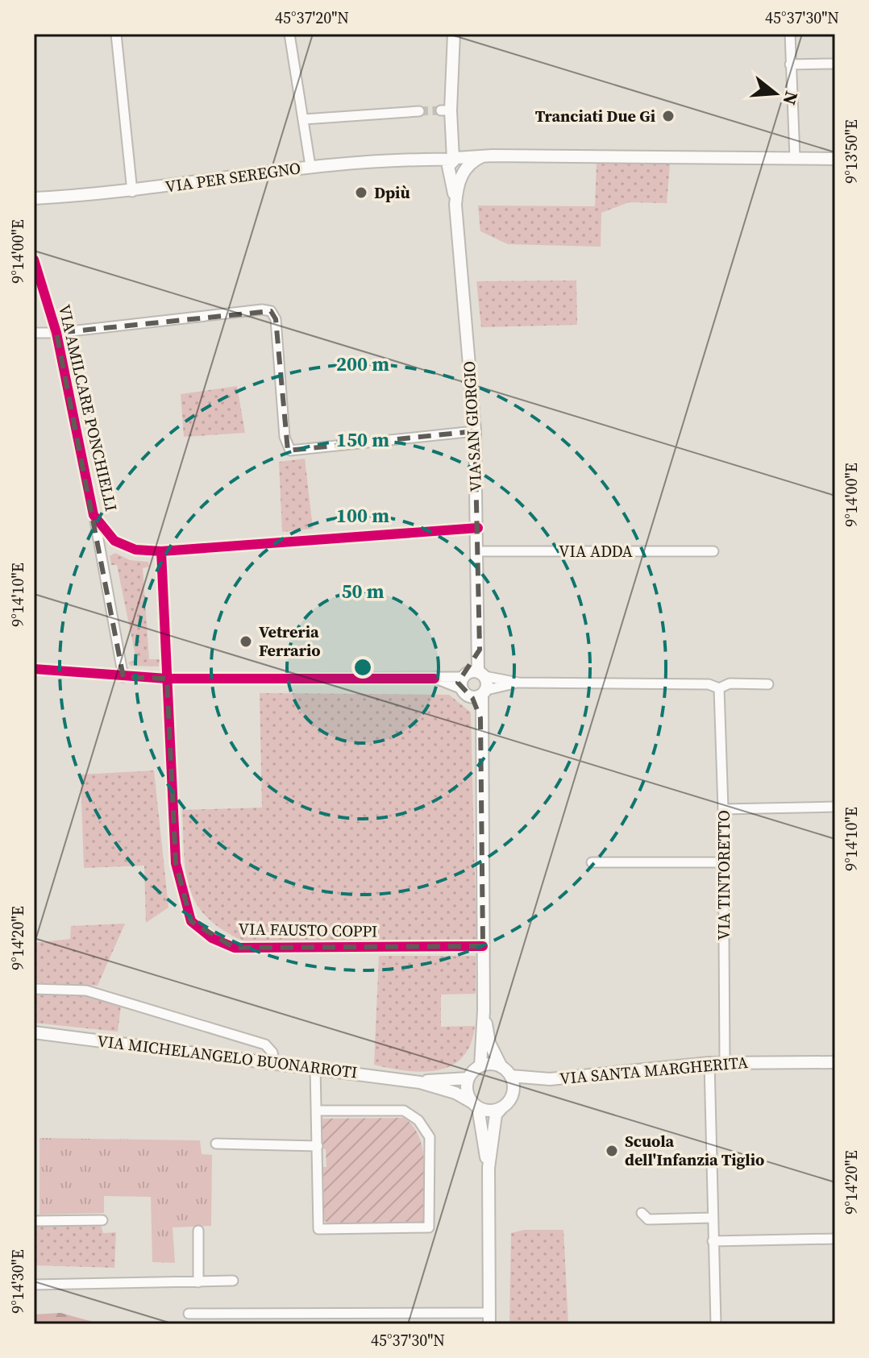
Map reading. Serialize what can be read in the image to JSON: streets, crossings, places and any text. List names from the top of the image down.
{
  "streets": {
    "street": [
      "VIA PER SEREGNO",
      "VIA AMILCARE PONCHIELLI",
      "VIA SAN GIORGIO",
      "VIA ADDA",
      "VIA TINTORETTO",
      "VIA FAUSTO COPPI",
      "VIA MICHELANGELO BUONARROTI",
      "VIA SANTA MARGHERITA"
    ]
  },
  "crossings": [
    ["VIA PER SEREGNO", "VIA SAN GIORGIO"],
    ["VIA AMILCARE PONCHIELLI", "VIA SAN GIORGIO"],
    ["VIA AMILCARE PONCHIELLI", "VIA FAUSTO COPPI"],
    ["VIA SAN GIORGIO", "VIA ADDA"],
    ["VIA SAN GIORGIO", "VIA FAUSTO COPPI"],
    ["VIA SAN GIORGIO", "VIA MICHELANGELO BUONARROTI"],
    ["VIA SAN GIORGIO", "VIA SANTA MARGHERITA"],
    ["VIA TINTORETTO", "VIA SANTA MARGHERITA"],
    ["VIA MICHELANGELO BUONARROTI", "VIA SANTA MARGHERITA"]
  ],
  "places": [
    "Tranciati Due Gi",
    "Dpiù",
    "Vetreria Ferrario",
    "Scuola dell'Infanzia Tiglio"
  ],
  "north": "right",
  "coordinates": [
    "45°37'20\"N",
    "45°37'30\"N",
    "9°13'50\"E",
    "9°14'00\"E",
    "9°14'10\"E",
    "9°14'20\"E",
    "9°14'30\"E"
  ],
  "rings": [
    "200 m",
    "150 m",
    "100 m",
    "50 m"
  ]
}
